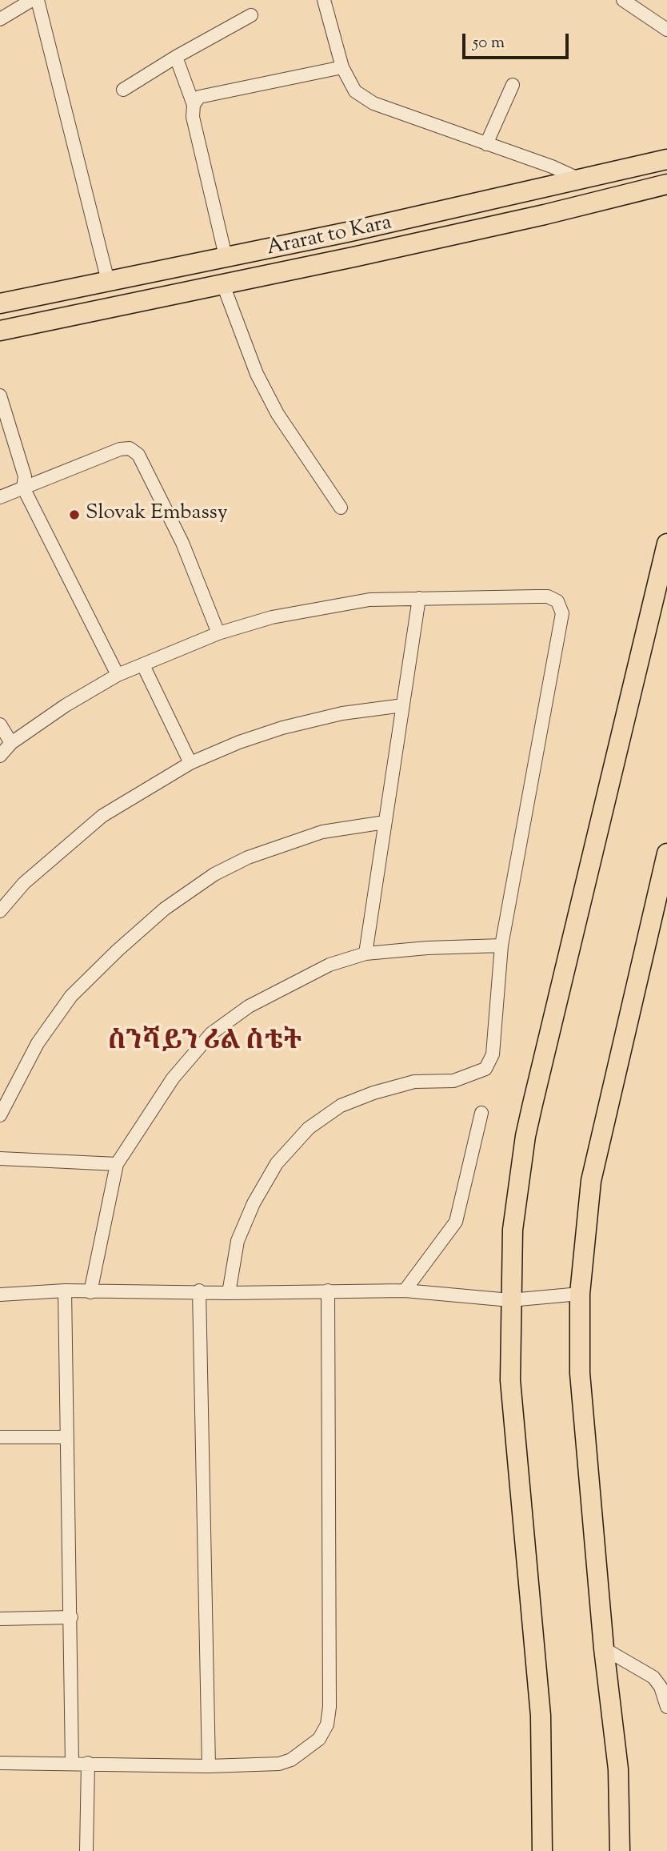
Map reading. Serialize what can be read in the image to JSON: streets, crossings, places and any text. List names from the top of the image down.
{
  "streets": {
    "main road": ["Ararat to Kara"]
  },
  "districts": ["ስንሻይን ሪል ስቴት"],
  "places": ["Slovak Embassy"],
  "scale_bar": "50 m"
}
